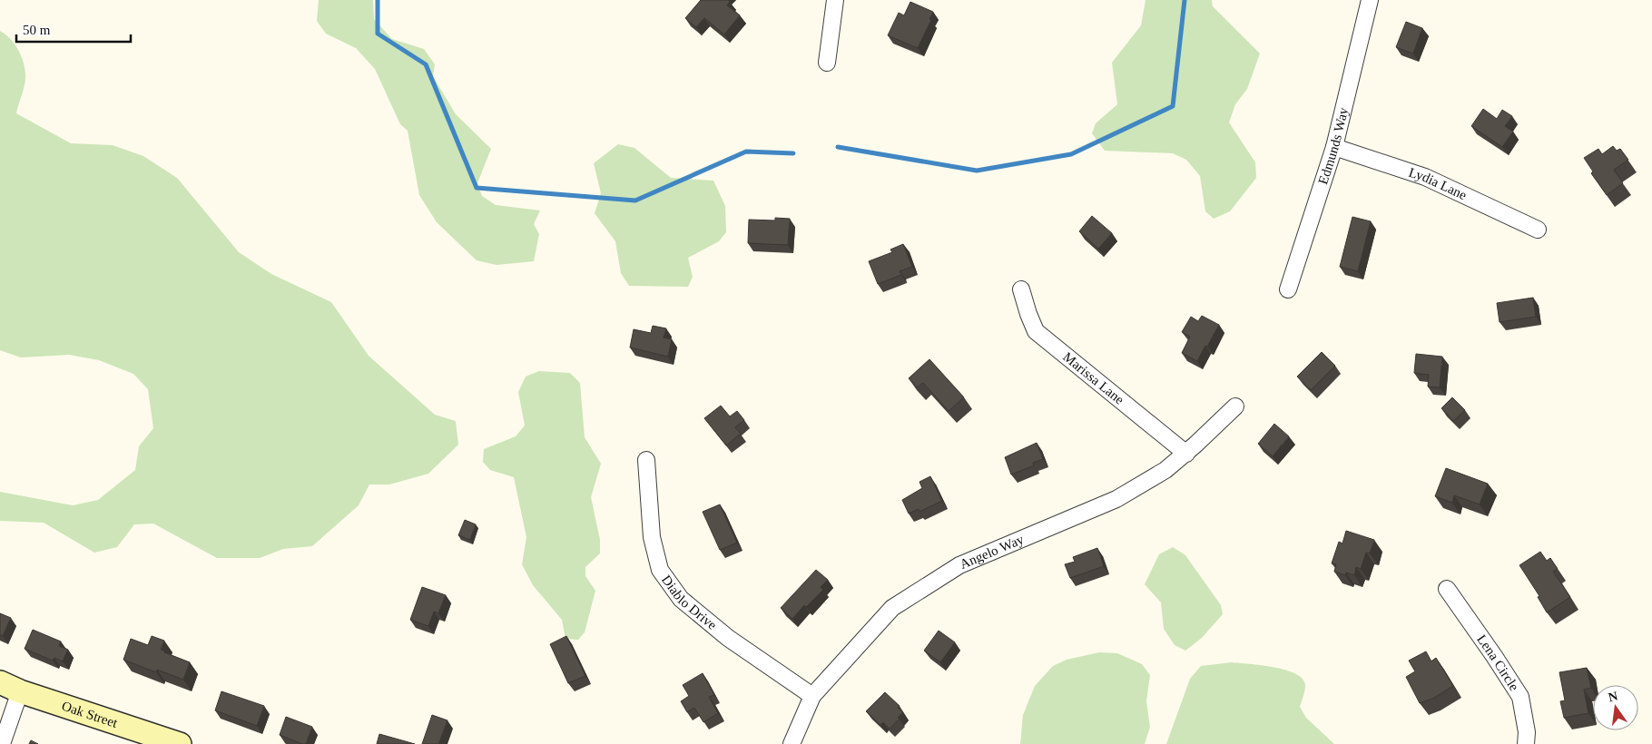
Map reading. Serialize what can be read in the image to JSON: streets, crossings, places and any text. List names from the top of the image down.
{
  "streets": {
    "main road": ["Oak Street"],
    "street": [
      "Edmunds Way",
      "Lydia Lane",
      "Marissa Lane",
      "Angelo Way",
      "Diablo Drive",
      "Lena Circle"
    ]
  },
  "crossings": [
    ["Edmunds Way", "Lydia Lane"],
    ["Marissa Lane", "Angelo Way"],
    ["Angelo Way", "Diablo Drive"]
  ],
  "scale_bar": "50 m",
  "north": "top"
}
